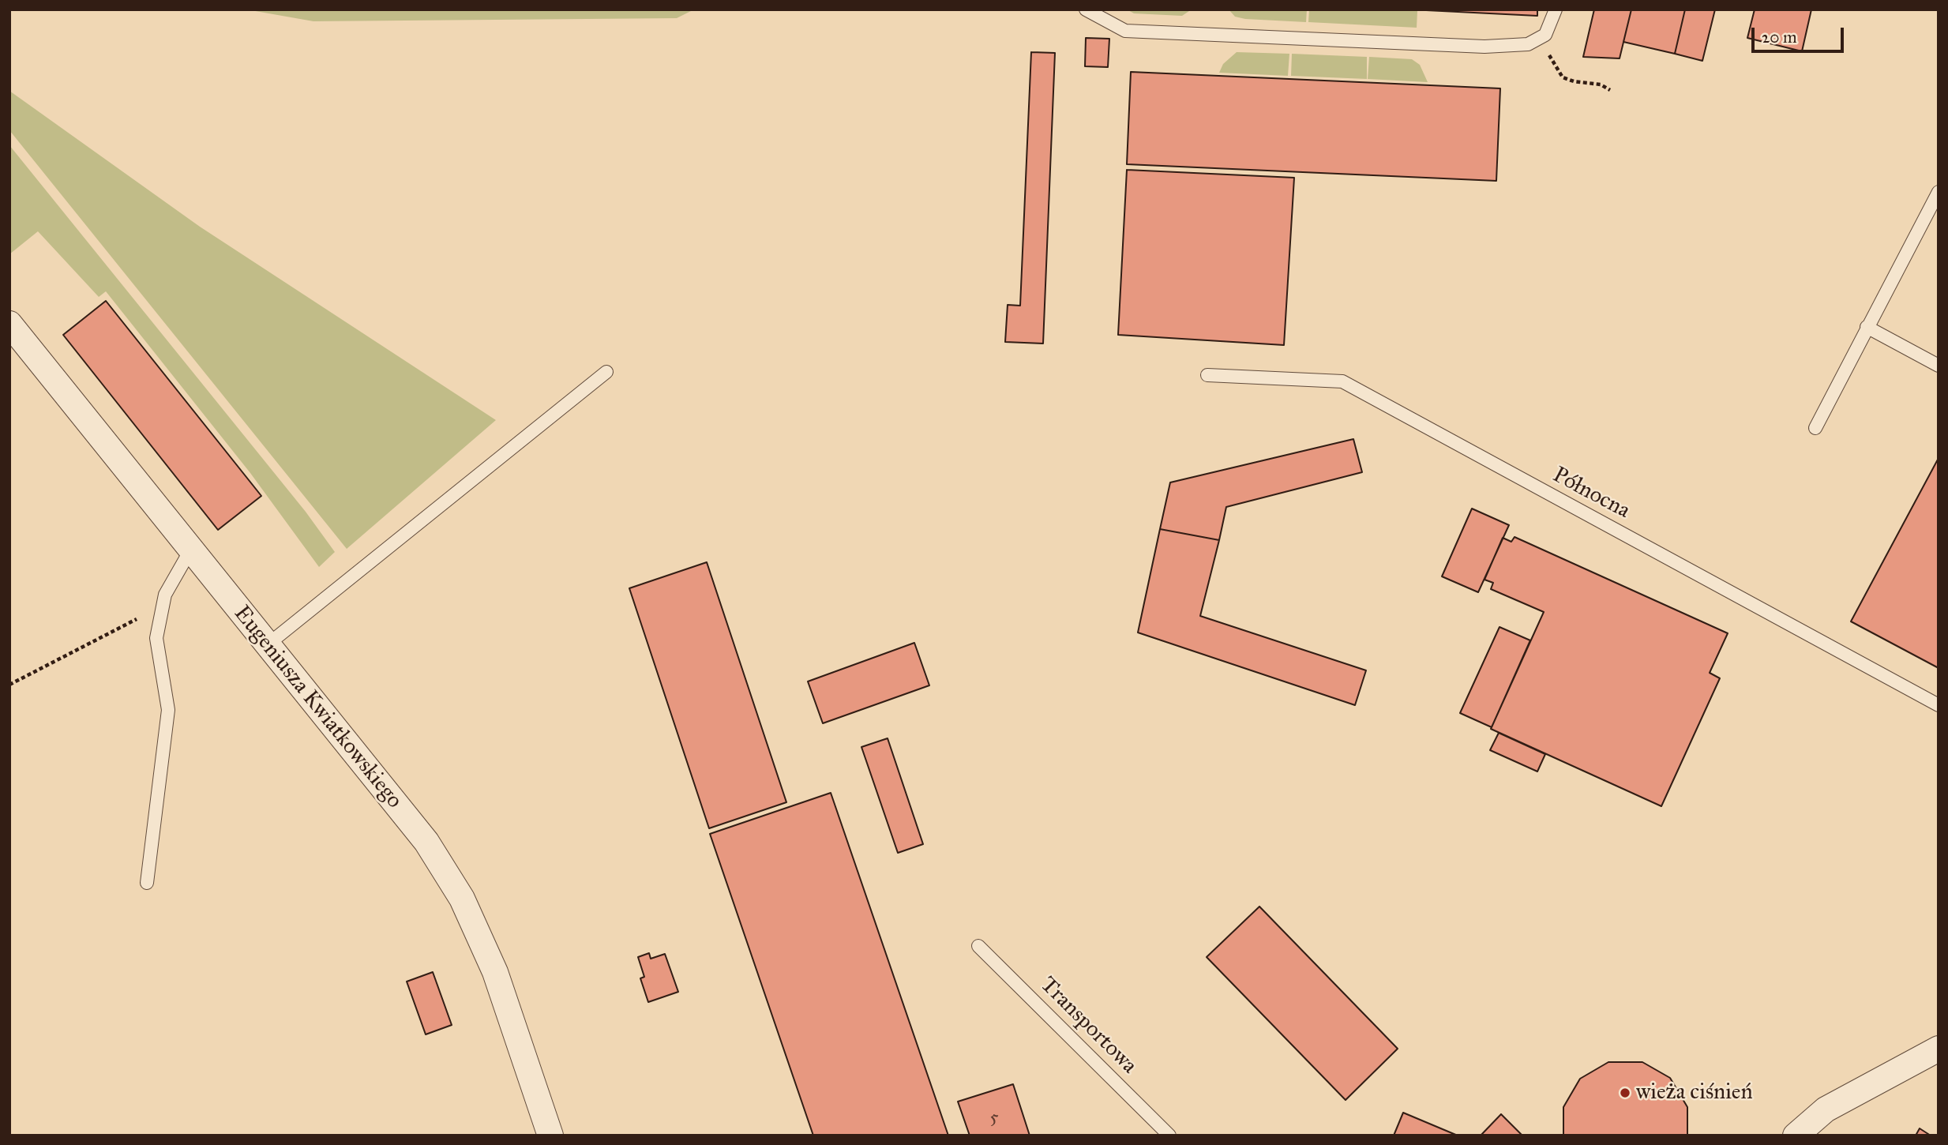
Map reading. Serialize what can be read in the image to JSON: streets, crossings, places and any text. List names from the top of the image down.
{
  "streets": {
    "street": ["Eugeniusza Kwiatkowskiego"],
    "lane": ["Północna", "Transportowa"]
  },
  "places": ["wieża ciśnień"],
  "house_numbers": ["5"],
  "scale_bar": "20 m"
}
